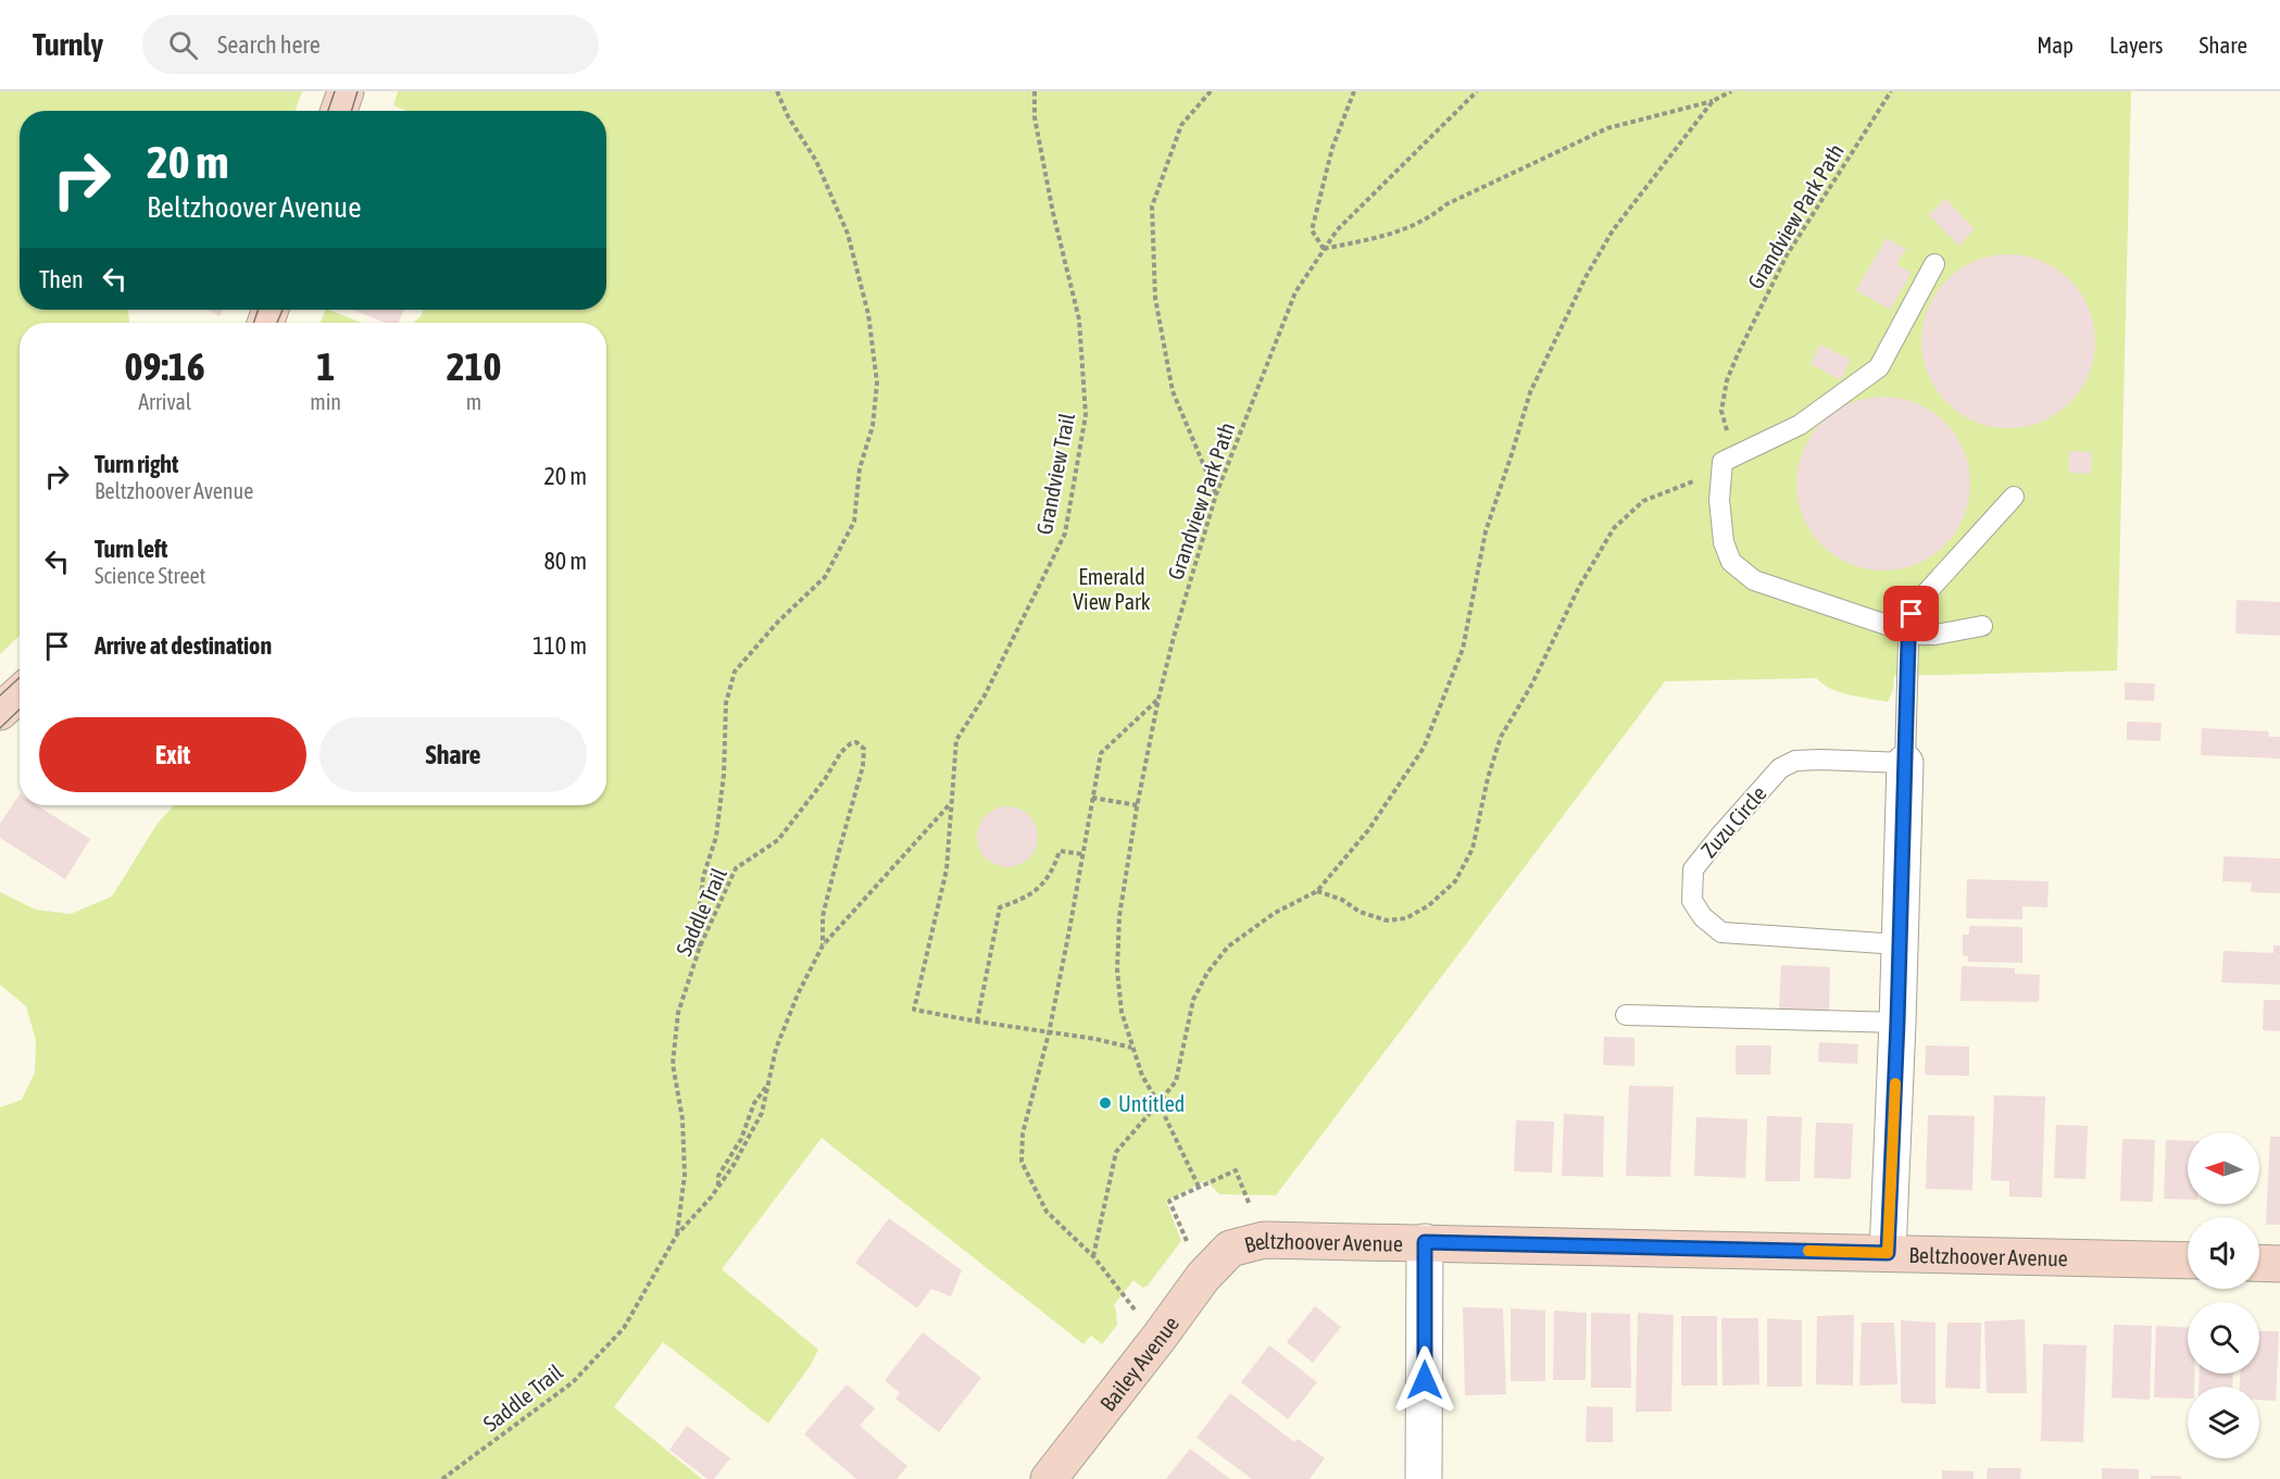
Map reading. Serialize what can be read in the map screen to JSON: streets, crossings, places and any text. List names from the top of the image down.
{
  "streets": {
    "street": ["Beltzhoover Avenue", "Bailey Avenue"],
    "lane": ["Zuzu Circle"],
    "path": ["Grandview Park Path", "Grandview Trail", "Saddle Trail"]
  },
  "crossings": [
    ["Grandview Trail", "Saddle Trail"],
    ["Beltzhoover Avenue", "Bailey Avenue"]
  ],
  "parks": ["Emerald View Park"],
  "places": ["Untitled"],
  "north": "left",
  "page": {
    "header": "Turnly",
    "search": "Search here",
    "nav": ["Map", "Layers", "Share"],
    "turn": ["20 m", "Beltzhoover Avenue"],
    "then": "Then",
    "eta": [
      "09:16",
      "Arrival",
      "1",
      "min",
      "210",
      "m"
    ],
    "list": [
      {
        "name": "Turn right",
        "note": "Beltzhoover Avenue",
        "value": "20 m"
      },
      {
        "name": "Turn left",
        "note": "Science Street",
        "value": "80 m"
      },
      {
        "name": "Arrive at destination",
        "value": "110 m"
      }
    ],
    "buttons": ["Exit", "Share"]
  }
}
